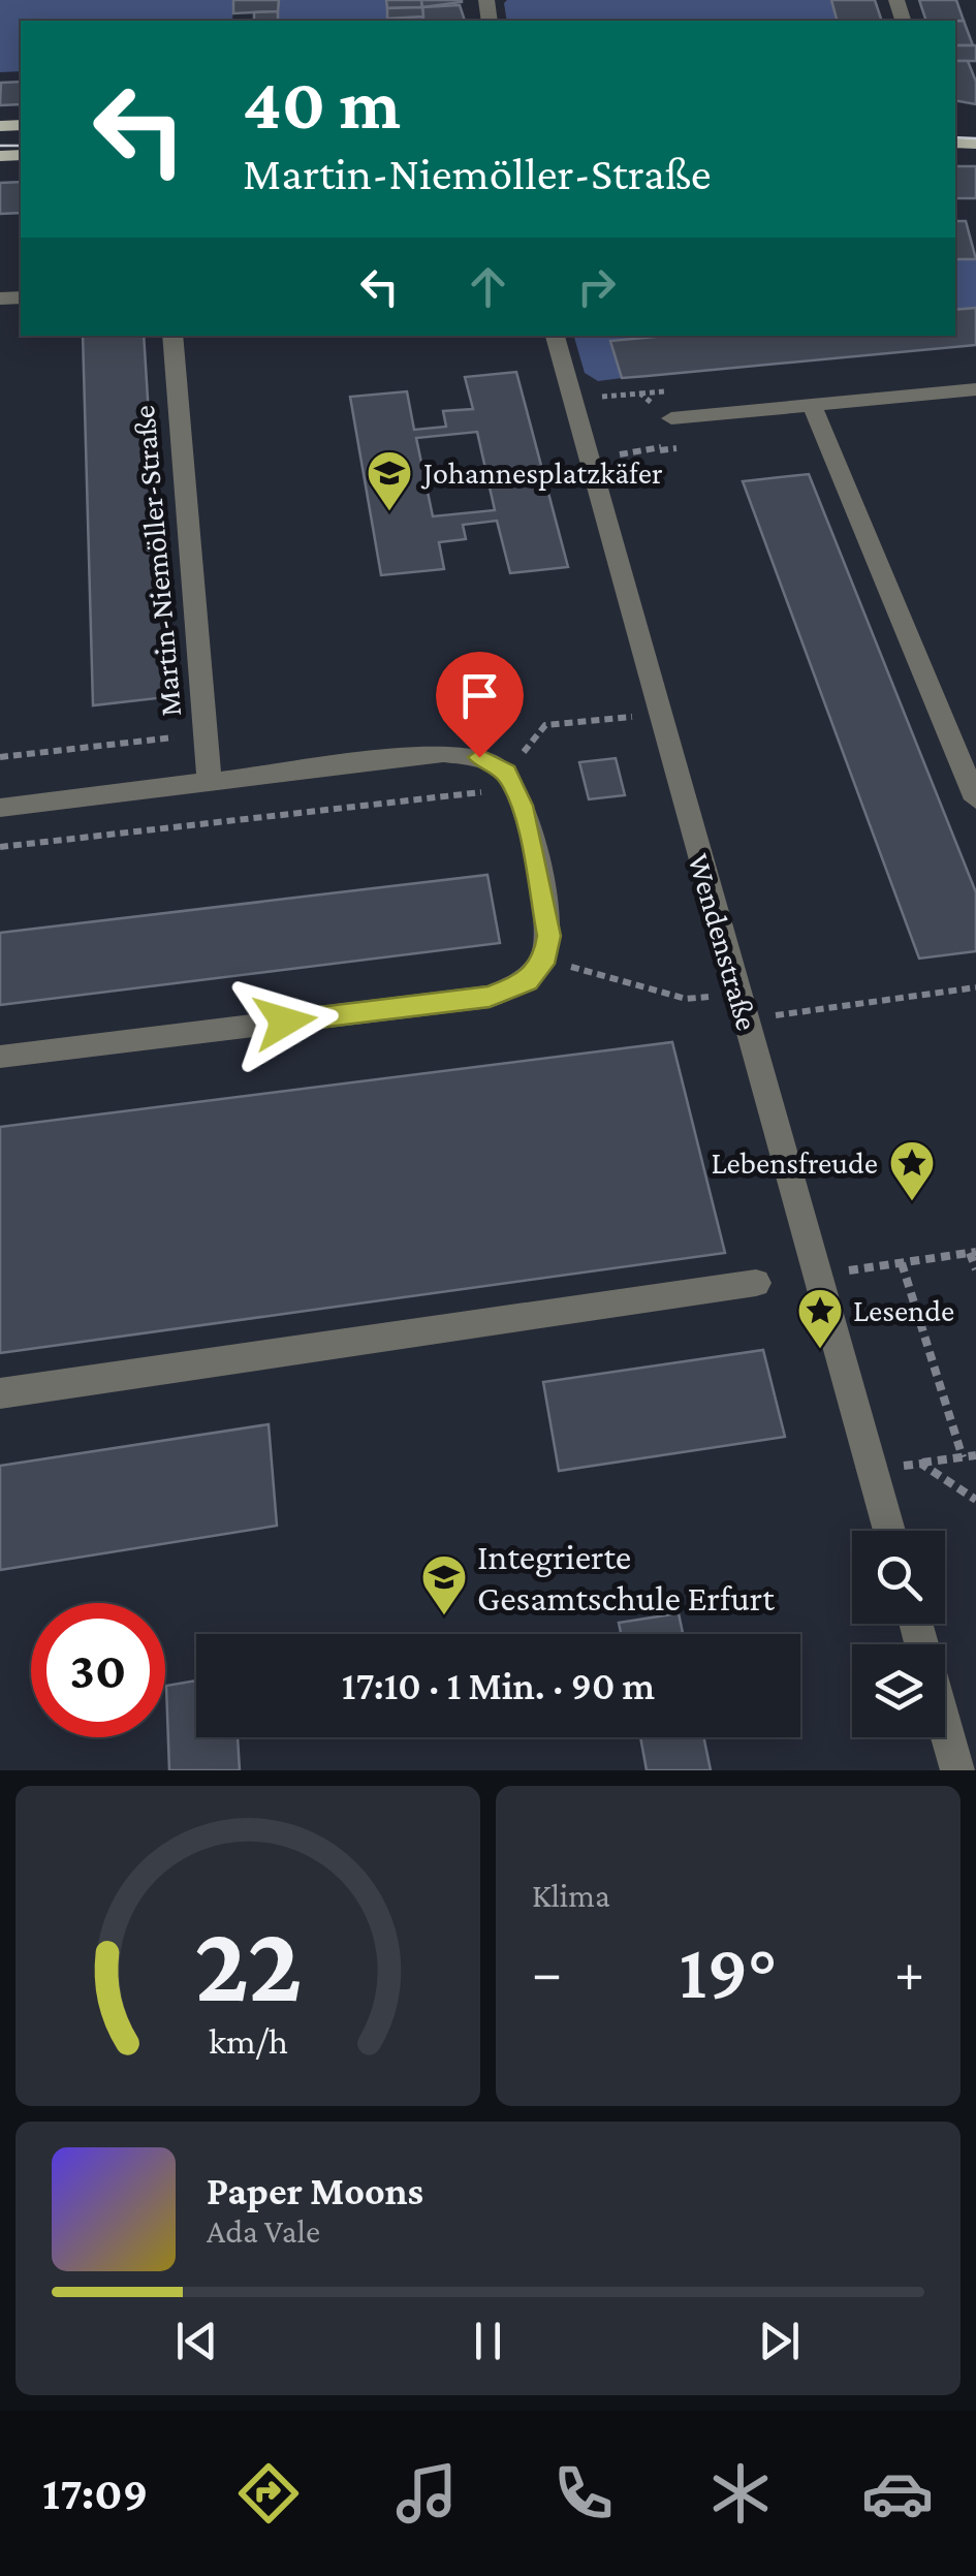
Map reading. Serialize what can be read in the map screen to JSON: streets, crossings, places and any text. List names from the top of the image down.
{
  "streets": {
    "street": ["Martin-Niemöller-Straße", "Wendenstraße"]
  },
  "places": {
    "school or university": ["Johannesplatzkäfer", "Integrierte Gesamtschule Erfurt"],
    "place": ["Lebensfreude", "Lesende"]
  },
  "page": {
    "turn": ["40 m", "Martin-Niemöller-Straße"],
    "limit": "30",
    "trip": "17:10 · 1 Min. · 90 m",
    "tile": "Klima",
    "heat": ["−", "19°", "+"],
    "song": ["Paper Moons", "Ada Vale"],
    "tabs": "17:09",
    "gauge": ["22", "km/h"]
  }
}
